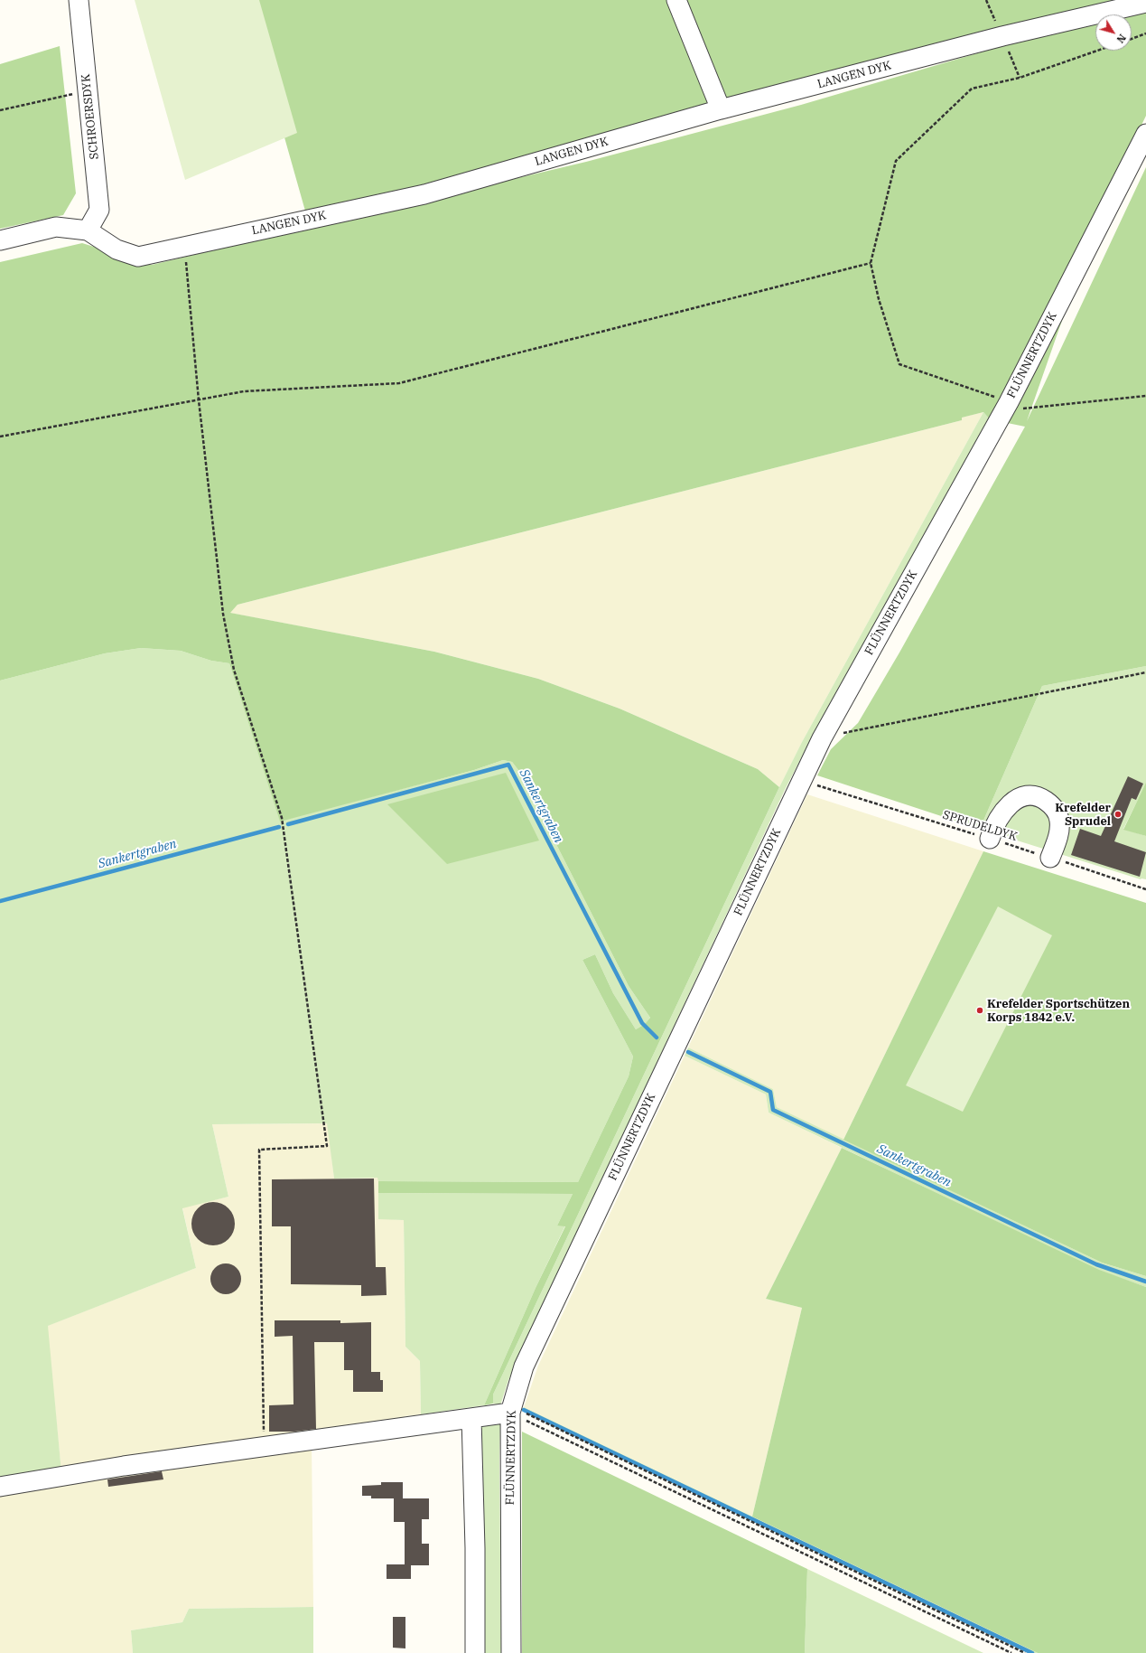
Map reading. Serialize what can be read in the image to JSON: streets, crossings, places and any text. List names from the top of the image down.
{
  "streets": {
    "street": ["LANGEN DYK", "SCHROERSDYK", "FLÜNNERTZDYK"],
    "path": ["SPRUDELDYK"]
  },
  "crossings": [
    ["LANGEN DYK", "SCHROERSDYK"]
  ],
  "water": ["Sankertgraben"],
  "places": ["Krefelder Sprudel", "Krefelder Sportschützen Korps 1842 e.V."],
  "north": "bottom right"
}
